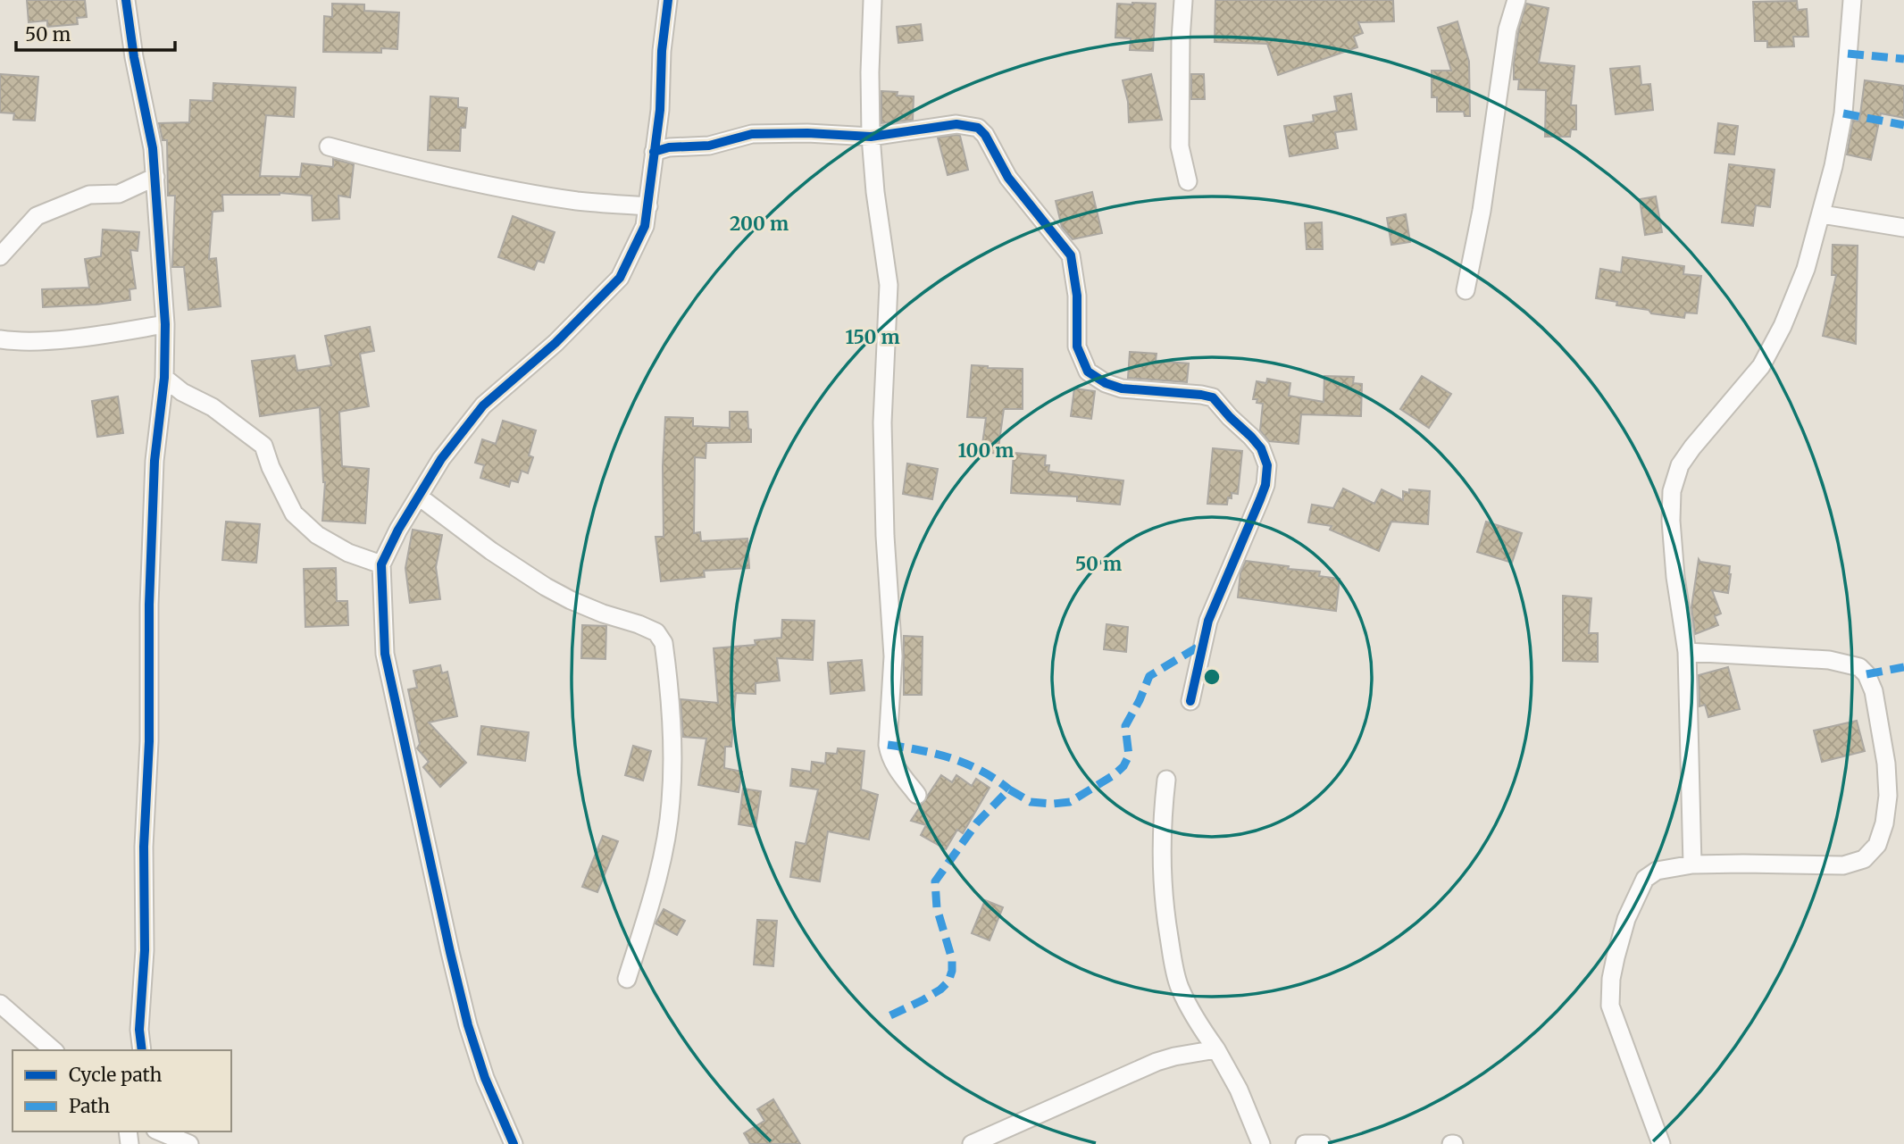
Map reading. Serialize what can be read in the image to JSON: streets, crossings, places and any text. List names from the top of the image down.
{
  "legend": ["Cycle path", "Path"],
  "scale_bar": "50 m",
  "rings": [
    "200 m",
    "150 m",
    "100 m",
    "50 m"
  ]
}
